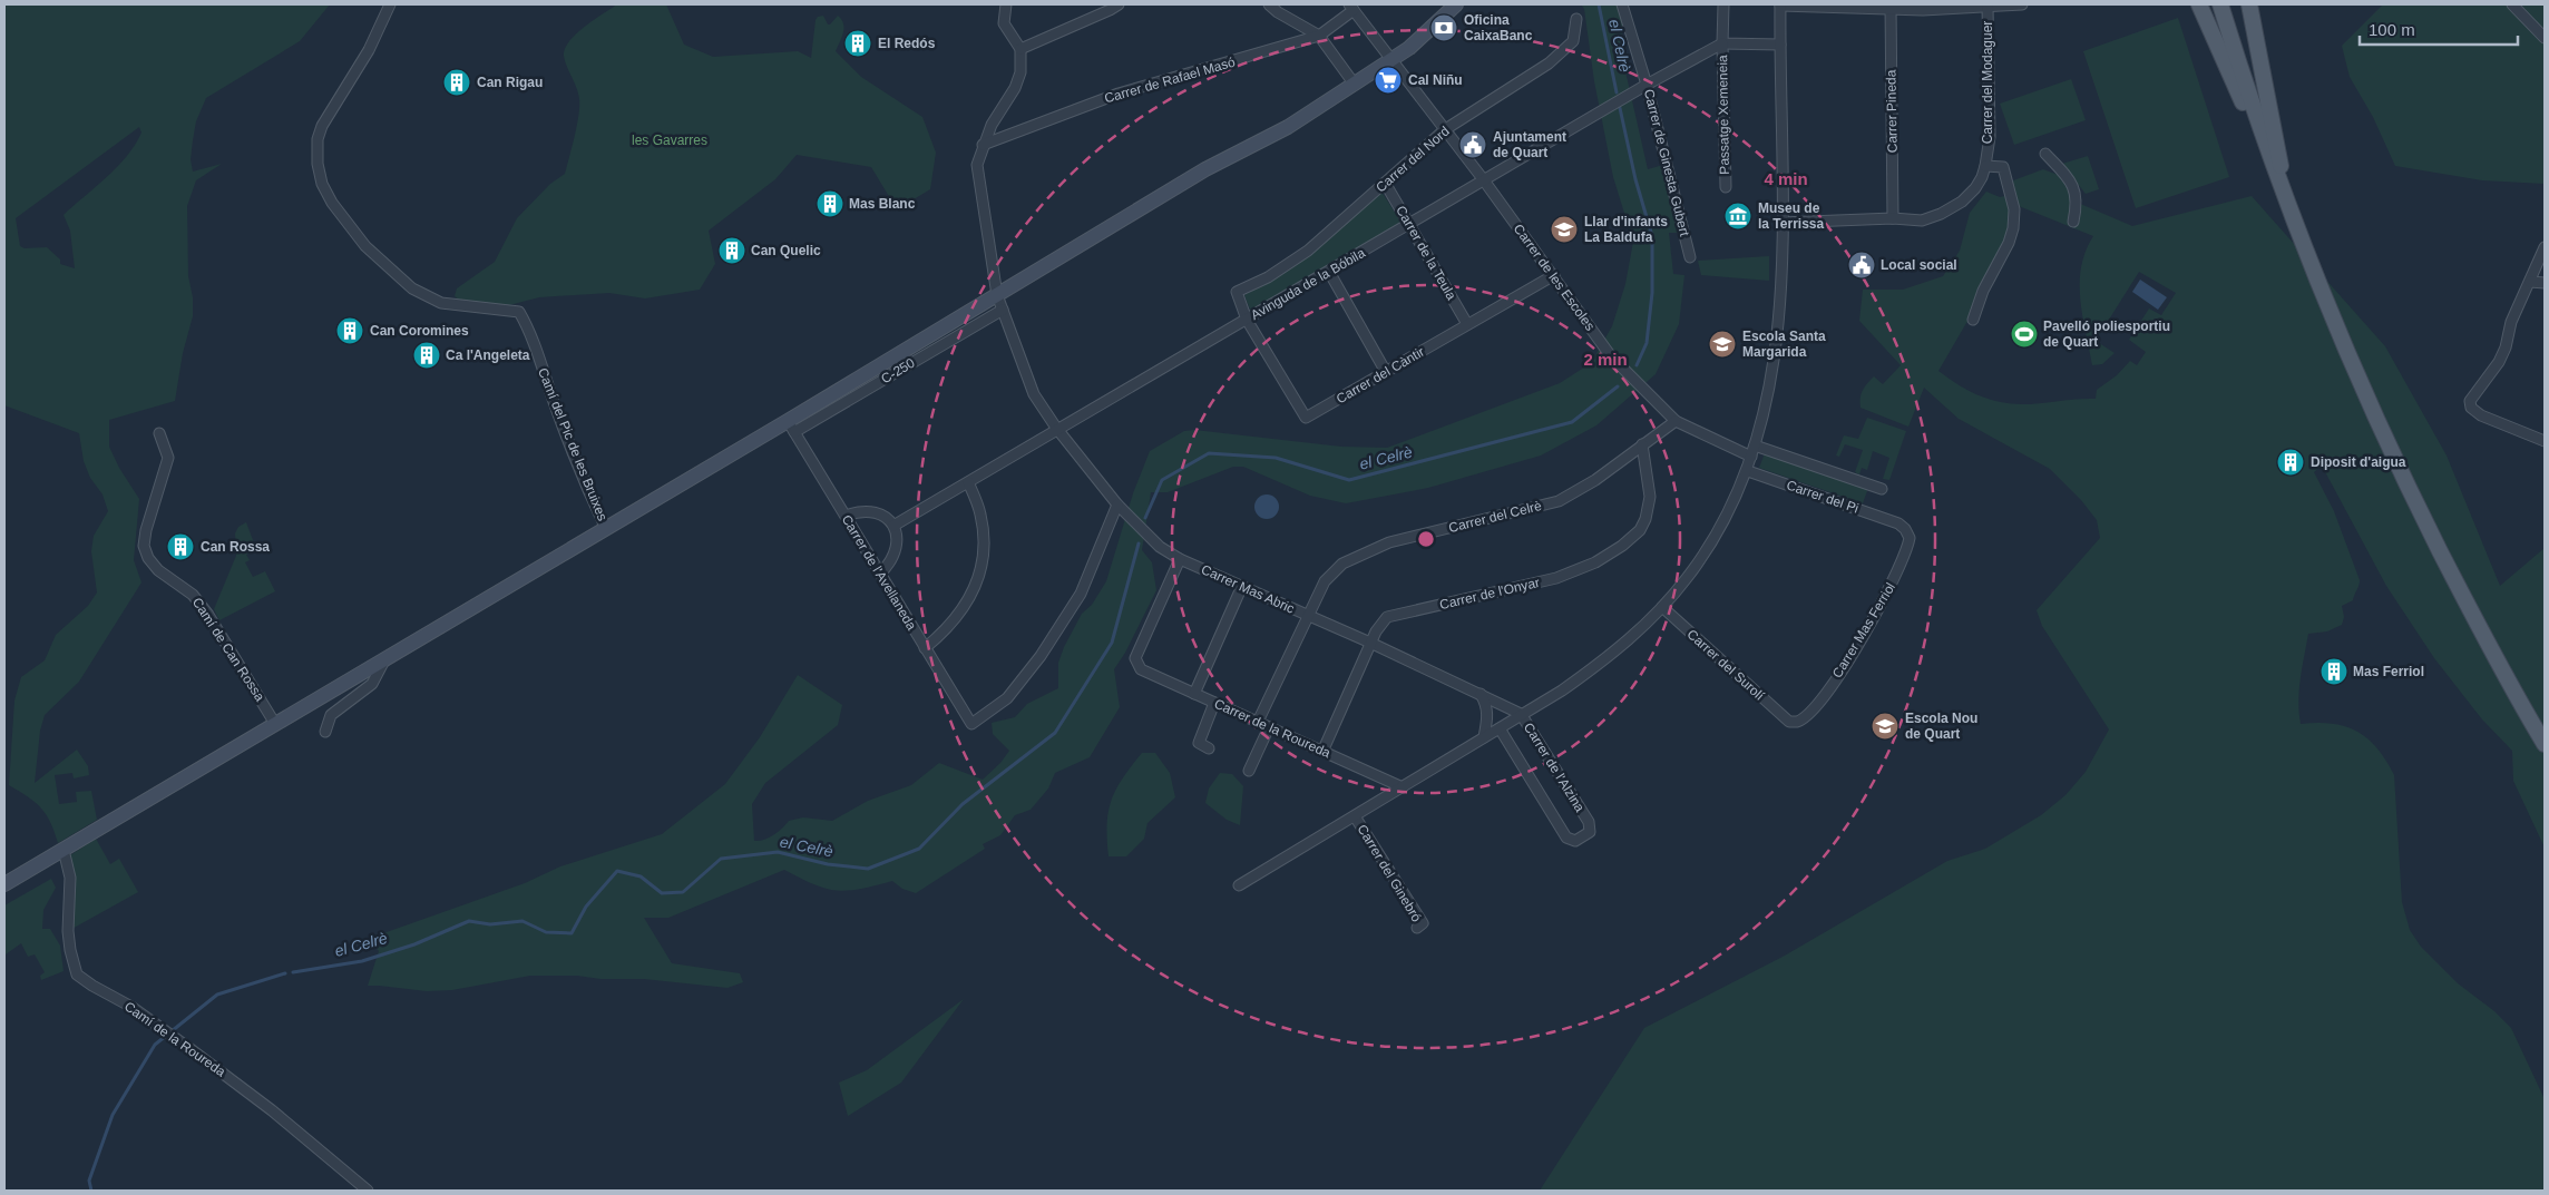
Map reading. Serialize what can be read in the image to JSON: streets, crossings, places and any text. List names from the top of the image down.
{
  "streets": {
    "main road": ["C-250"],
    "street": [
      "Carrer de Rafael Masó",
      "Carrer del Modaguer",
      "Carrer Pineda",
      "Passatge Xemeneia",
      "Carrer del Nord",
      "Carrer de Ginesta Gubert",
      "Carrer de la Teula",
      "Carrer de les Escoles",
      "Avinguda de la Bóbila",
      "Carrer del Càntir",
      "Camí del Pic de les Bruixes",
      "Carrer del Pi",
      "Carrer del Celrè",
      "Carrer de l'Avellaneda",
      "Carrer Mas Abric",
      "Carrer de l'Onyar",
      "Carrer Mas Ferriol",
      "Camí de Can Rossa",
      "Carrer del Surolí",
      "Carrer de la Roureda",
      "Carrer de l'Alzina",
      "Carrer del Ginebró",
      "Camí de la Roureda"
    ]
  },
  "crossings": [
    ["Carrer de Rafael Masó", "Carrer de les Escoles"],
    ["Carrer de Rafael Masó", "Carrer Mas Abric"],
    ["Carrer del Modaguer", "Carrer Pineda"],
    ["Passatge Xemeneia", "Avinguda de la Bóbila"],
    ["Carrer del Nord", "Carrer de la Teula"],
    ["Carrer del Nord", "Carrer de les Escoles"],
    ["Carrer del Nord", "Avinguda de la Bóbila"],
    ["Carrer del Nord", "Carrer del Càntir"],
    ["Carrer de Ginesta Gubert", "Avinguda de la Bóbila"],
    ["Carrer de la Teula", "Avinguda de la Bóbila"],
    ["Carrer de la Teula", "Carrer del Càntir"],
    ["Carrer de les Escoles", "Avinguda de la Bóbila"],
    ["Carrer de les Escoles", "C-250"],
    ["Carrer de les Escoles", "Carrer del Càntir"],
    ["Carrer de les Escoles", "Carrer del Celrè"],
    ["Avinguda de la Bóbila", "Carrer del Càntir"],
    ["Avinguda de la Bóbila", "Carrer Mas Abric"],
    ["C-250", "Camí del Pic de les Bruixes"],
    ["C-250", "Carrer de l'Avellaneda"],
    ["C-250", "Carrer Mas Abric"],
    ["C-250", "Camí de Can Rossa"],
    ["C-250", "Camí de la Roureda"],
    ["Carrer del Pi", "Carrer Mas Ferriol"],
    ["Carrer del Celrè", "Carrer Mas Abric"],
    ["Carrer del Celrè", "Carrer de l'Onyar"],
    ["Carrer del Celrè", "Carrer de la Roureda"],
    ["Carrer de l'Avellaneda", "Carrer Mas Abric"],
    ["Carrer Mas Abric", "Carrer de l'Onyar"],
    ["Carrer Mas Abric", "Carrer de la Roureda"],
    ["Carrer Mas Abric", "Carrer de l'Alzina"],
    ["Carrer de l'Onyar", "Carrer de la Roureda"],
    ["Carrer Mas Ferriol", "Carrer del Surolí"]
  ],
  "water": ["el Celrè"],
  "parks": ["les Gavarres"],
  "places": {
    "bank": ["Oficina CaixaBanc"],
    "building": [
      "El Redós",
      "Can Rigau",
      "Mas Blanc",
      "Can Quelic",
      "Can Coromines",
      "Ca l'Angeleta",
      "Diposit d'aigua",
      "Can Rossa",
      "Mas Ferriol"
    ],
    "supermarket": ["Cal Niñu"],
    "public building": ["Ajuntament de Quart", "Local social"],
    "museum": ["Museu de la Terrissa"],
    "school or university": ["Llar d'infants La Baldufa", "Escola Santa Margarida", "Escola Nou de Quart"],
    "sports": ["Pavelló poliesportiu de Quart"]
  },
  "scale_bar": "100 m",
  "rings": ["4 min", "2 min"]
}
